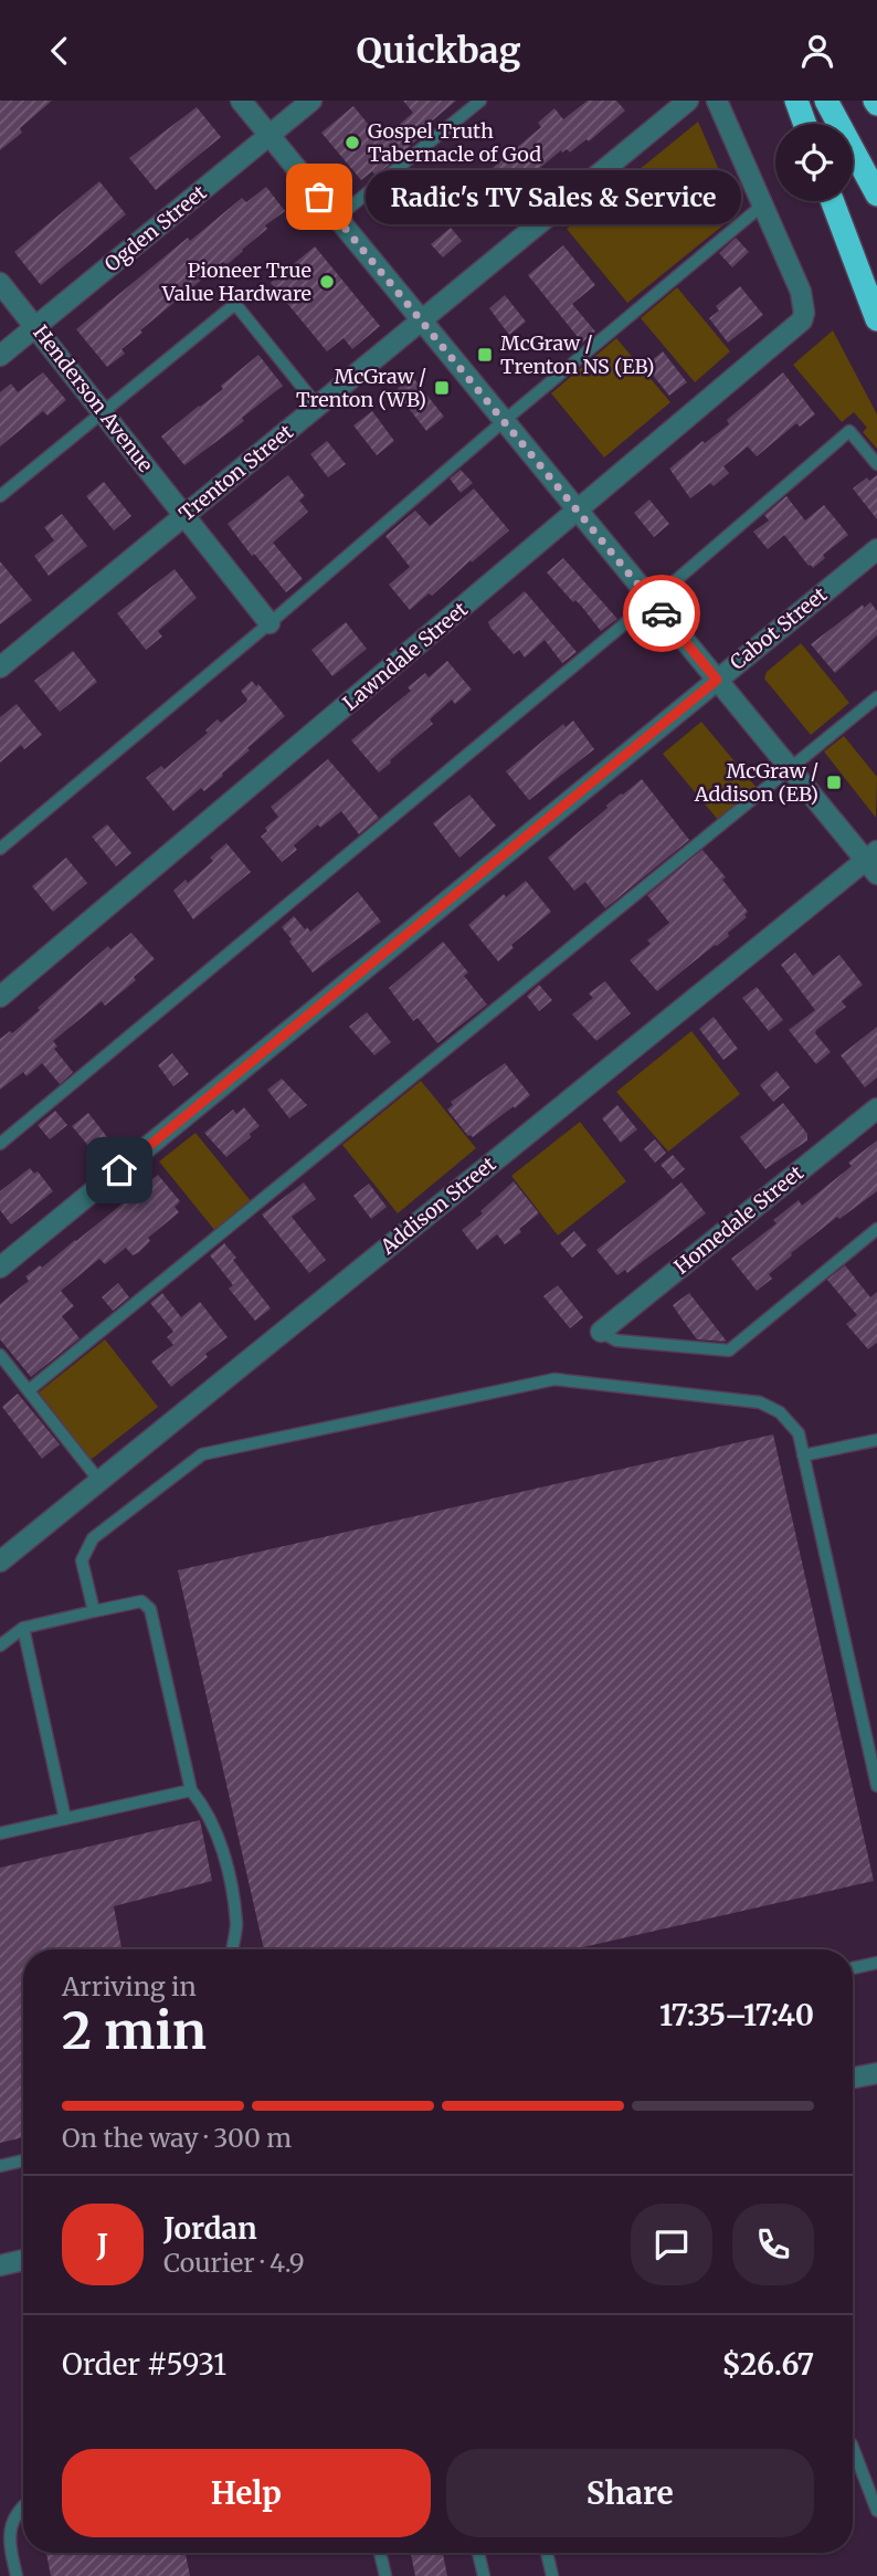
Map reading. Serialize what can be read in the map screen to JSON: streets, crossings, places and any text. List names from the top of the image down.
{
  "streets": {
    "street": [
      "Ogden Street",
      "Henderson Avenue",
      "Trenton Street",
      "Cabot Street",
      "Lawndale Street",
      "Addison Street",
      "Homedale Street"
    ]
  },
  "crossings": [
    ["Ogden Street", "Henderson Avenue"],
    ["Henderson Avenue", "Trenton Street"]
  ],
  "places": {
    "other": ["Gospel Truth Tabernacle of God", "Radic's TV Sales & Service", "Pioneer True Value Hardware"],
    "transit": ["McGraw / Trenton NS (EB)", "McGraw / Trenton (WB)", "McGraw / Addison (EB)"]
  },
  "page": {
    "header": "Quickbag",
    "bubble": "Radic's TV Sales & Service",
    "heading": ["2 min", "Arriving in", "17:35–17:40"],
    "panel": [
      "Jordan",
      "Courier · 4.9",
      "Order #5931",
      "$26.67"
    ],
    "bar": "On the way · 300 m",
    "round": "J",
    "buttons": ["Help", "Share"]
  }
}
